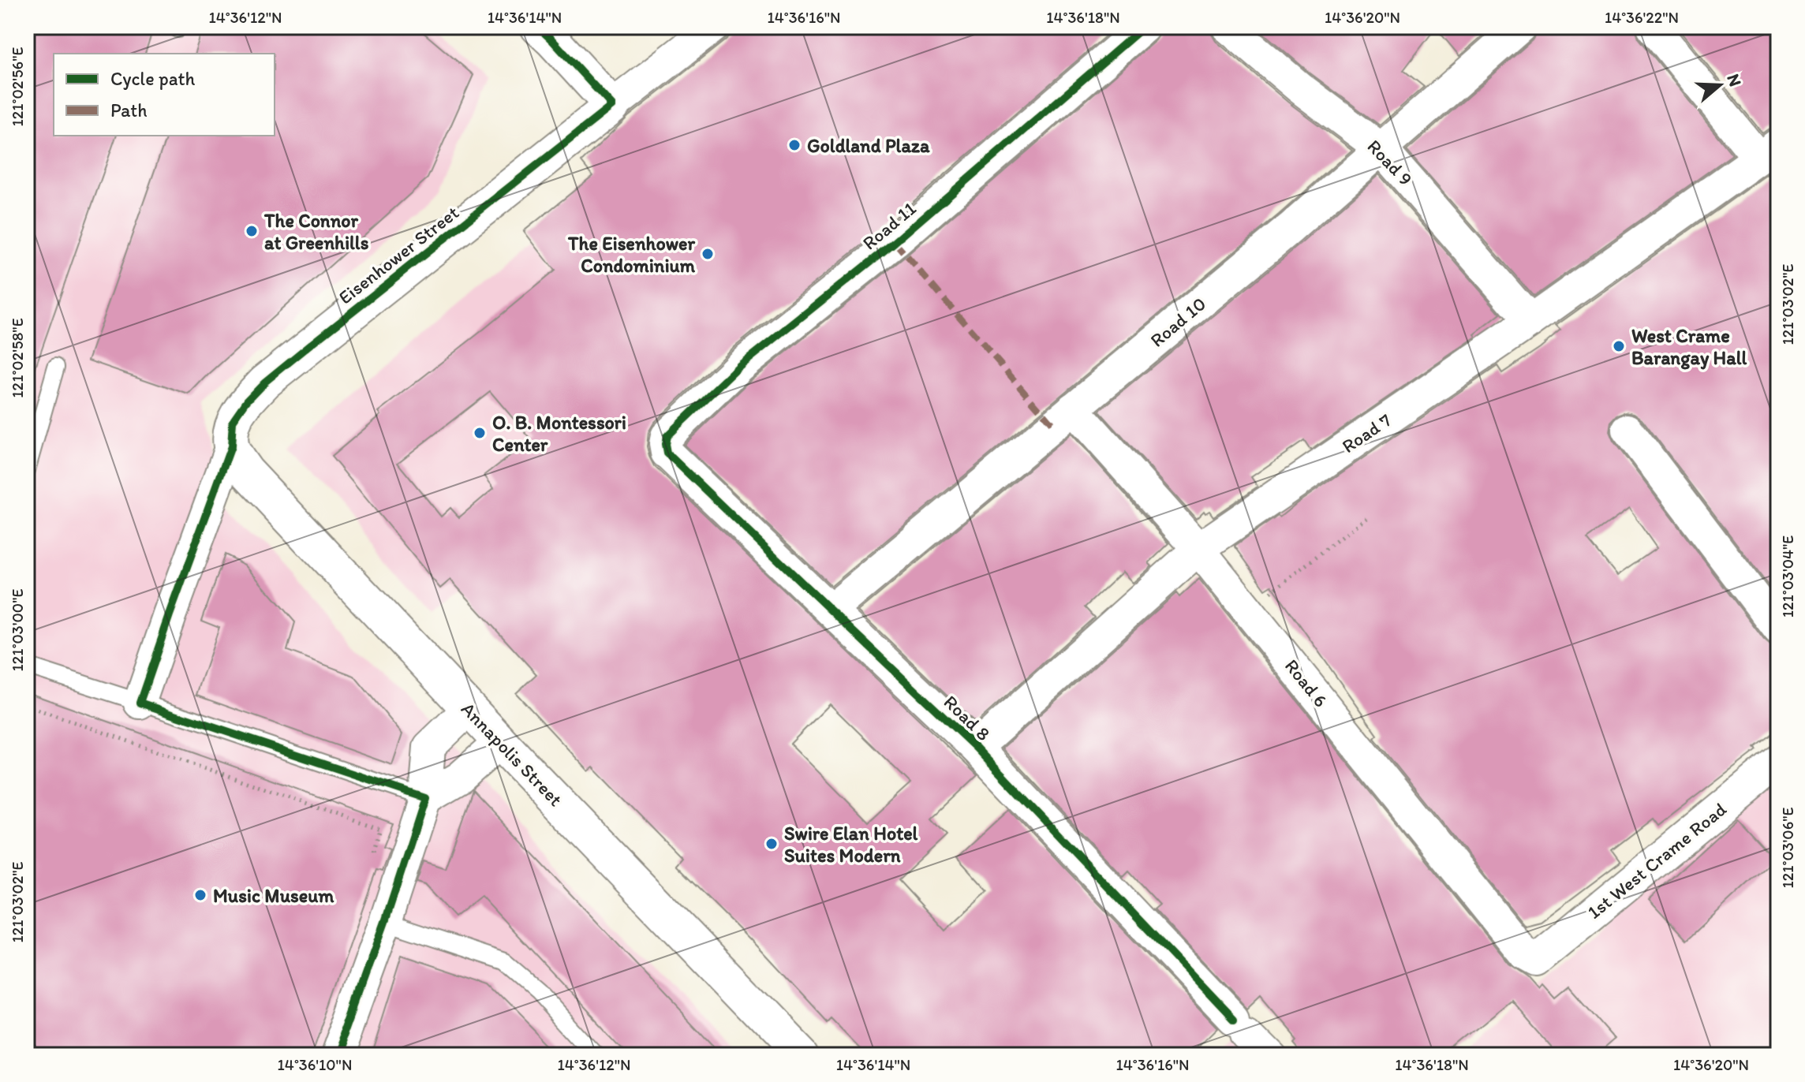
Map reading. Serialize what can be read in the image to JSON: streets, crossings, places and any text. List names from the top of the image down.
{
  "streets": {
    "street": [
      "Road 9",
      "Road 11",
      "Eisenhower Street",
      "Road 10",
      "Road 7",
      "Road 6",
      "Road 8",
      "Annapolis Street",
      "1st West Crame Road"
    ]
  },
  "crossings": [
    ["Road 9", "Road 10"],
    ["Road 9", "Road 7"],
    ["Road 11", "Road 8"],
    ["Eisenhower Street", "Annapolis Street"],
    ["Road 10", "Road 6"],
    ["Road 10", "Road 8"],
    ["Road 7", "Road 6"],
    ["Road 7", "Road 8"],
    ["Road 6", "1st West Crame Road"]
  ],
  "places": [
    "Goldland Plaza",
    "The Connor at Greenhills",
    "The Eisenhower Condominium",
    "West Crame Barangay Hall",
    "O. B. Montessori Center",
    "Swire Elan Hotel Suites Modern",
    "Music Museum"
  ],
  "legend": ["Cycle path", "Path"],
  "north": "right",
  "coordinates": [
    "14°36'12\"N",
    "14°36'14\"N",
    "14°36'16\"N",
    "14°36'18\"N",
    "14°36'20\"N",
    "14°36'22\"N",
    "121°02'56\"E",
    "121°03'02\"E",
    "121°02'58\"E",
    "121°03'04\"E",
    "121°03'00\"E",
    "121°03'06\"E",
    "14°36'10\"N"
  ]
}
